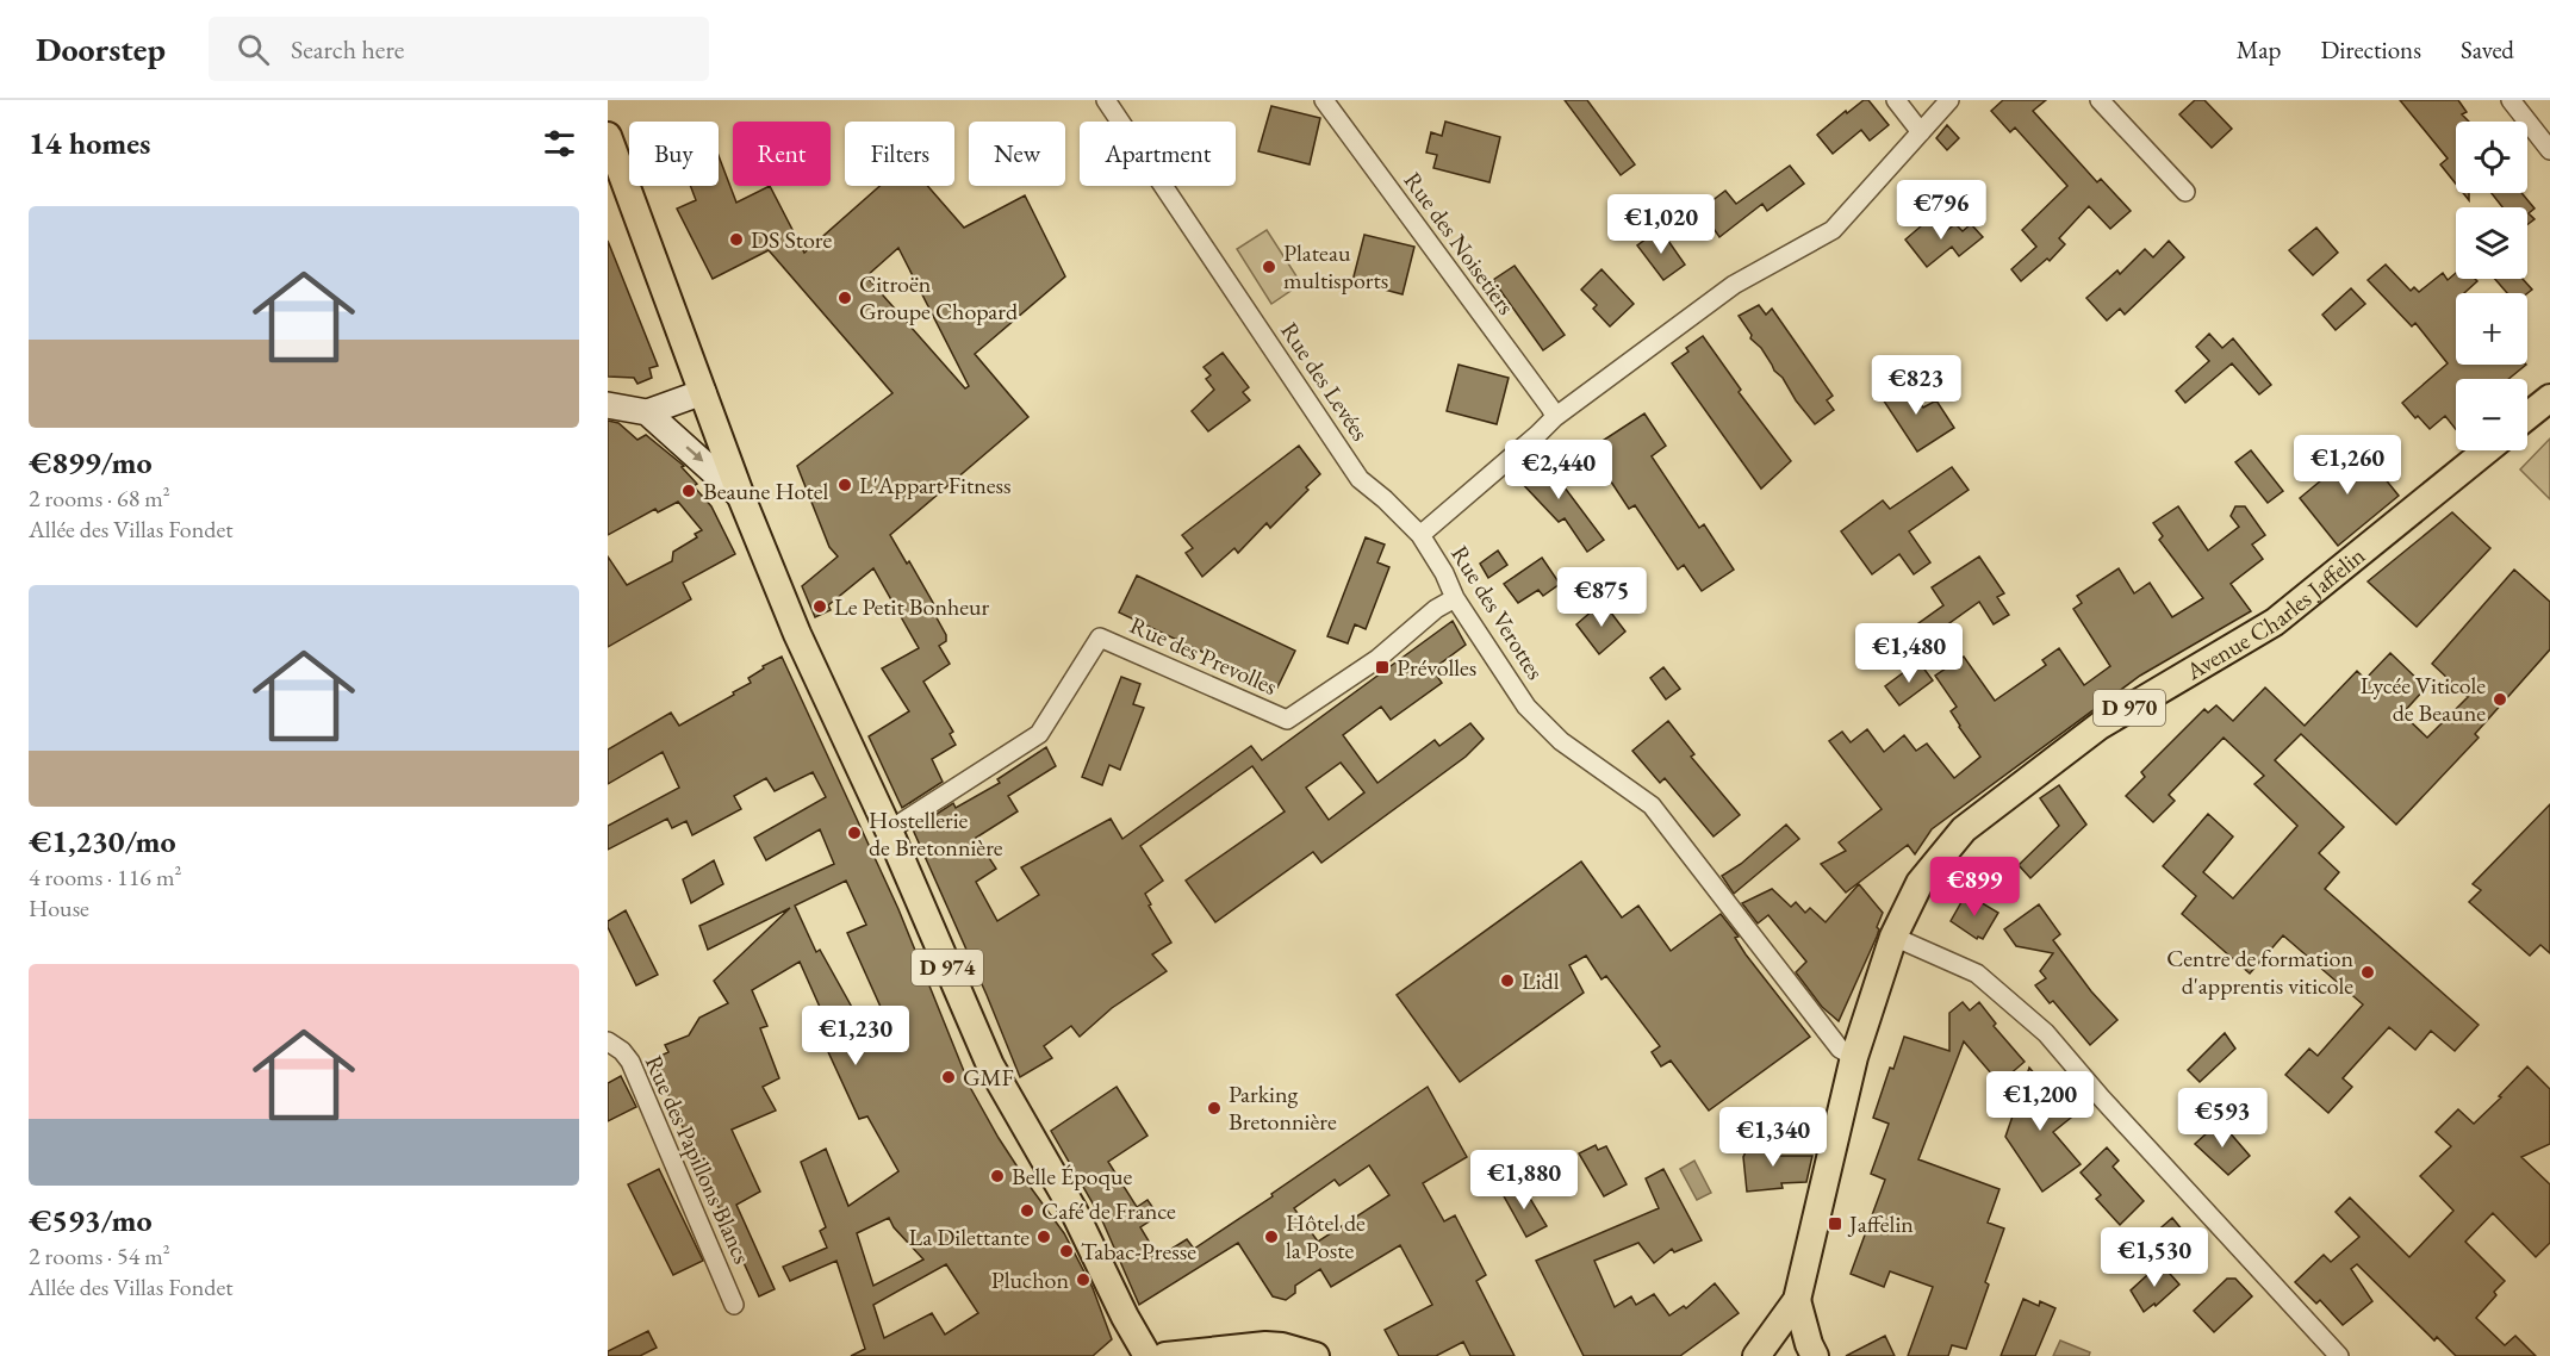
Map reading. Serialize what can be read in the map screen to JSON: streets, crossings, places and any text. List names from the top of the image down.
{
  "streets": {
    "main road": ["Avenue Charles Jaffelin", "D 970", "D 974"],
    "street": [
      "Rue des Noisetiers",
      "Rue des Levées",
      "Rue des Verottes",
      "Rue des Prevolles",
      "Rue des Papillons Blancs"
    ]
  },
  "crossings": [
    ["Rue des Noisetiers", "Rue des Verottes"],
    ["Rue des Levées", "Rue des Verottes"],
    ["Avenue Charles Jaffelin", "Rue des Verottes"],
    ["Rue des Verottes", "Rue des Prevolles"],
    ["Rue des Prevolles", "D 974"]
  ],
  "places": {
    "other": [
      "DS Store",
      "Plateau multisports",
      "Citroën Groupe Chopard",
      "L'Appart Fitness",
      "Beaune Hotel",
      "Le Petit Bonheur",
      "Lycée Viticole de Beaune",
      "Hostellerie de Bretonnière",
      "Centre de formation d'apprentis viticole",
      "Lidl",
      "GMF",
      "Parking Bretonnière",
      "Belle Époque",
      "Café de France",
      "La Dilettante",
      "Hôtel de la Poste",
      "Tabac-Presse",
      "Pluchon"
    ],
    "transit": ["Prévolles", "Jaffelin"]
  },
  "page": {
    "header": "Doorstep",
    "search": "Search here",
    "nav": ["Map", "Directions", "Saved"],
    "heading": "14 homes",
    "map_buttons": ["+", "−"],
    "chip": [
      "Buy",
      "Rent",
      "Filters",
      "New",
      "Apartment"
    ],
    "price": [
      "€796",
      "€1,020",
      "€823",
      "€1,260",
      "€2,440",
      "€875",
      "€1,480",
      "€899",
      "€1,230",
      "€1,200",
      "€593",
      "€1,340",
      "€1,880",
      "€1,530"
    ],
    "list": [
      {
        "name": "€899/mo",
        "note": "2 rooms · 68 m² · Allée des Villas Fondet"
      },
      {
        "name": "€1,230/mo",
        "note": "4 rooms · 116 m² · House"
      },
      {
        "name": "€593/mo",
        "note": "2 rooms · 54 m² · Allée des Villas Fondet"
      }
    ]
  }
}
